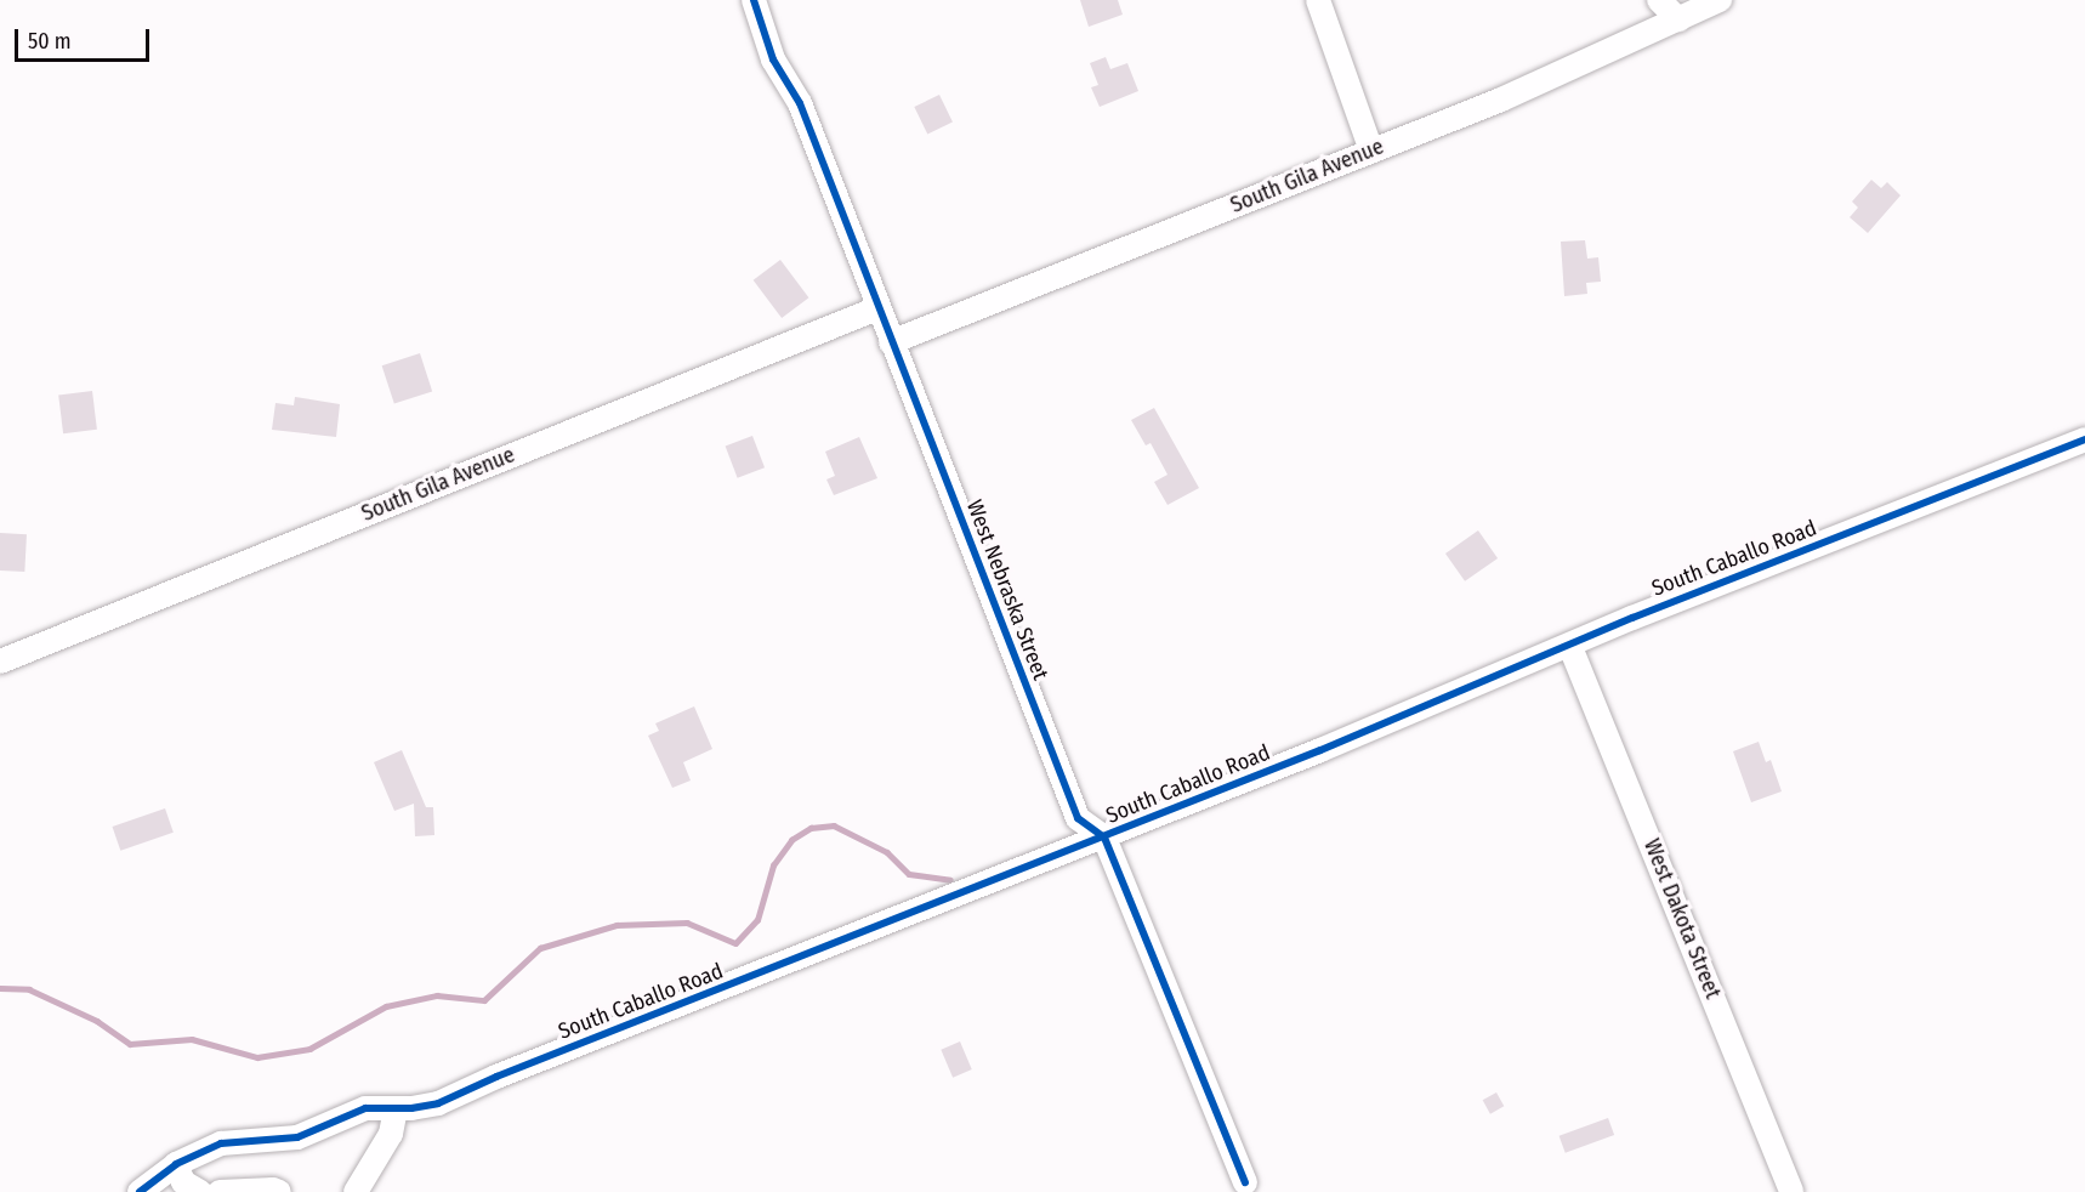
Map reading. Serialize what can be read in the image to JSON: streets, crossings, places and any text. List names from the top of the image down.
{
  "streets": {
    "street": [
      "South Gila Avenue",
      "South Caballo Road",
      "West Nebraska Street",
      "West Dakota Street"
    ]
  },
  "crossings": [
    ["South Gila Avenue", "West Nebraska Street"],
    ["South Caballo Road", "West Nebraska Street"],
    ["South Caballo Road", "West Dakota Street"]
  ],
  "scale_bar": "50 m"
}
